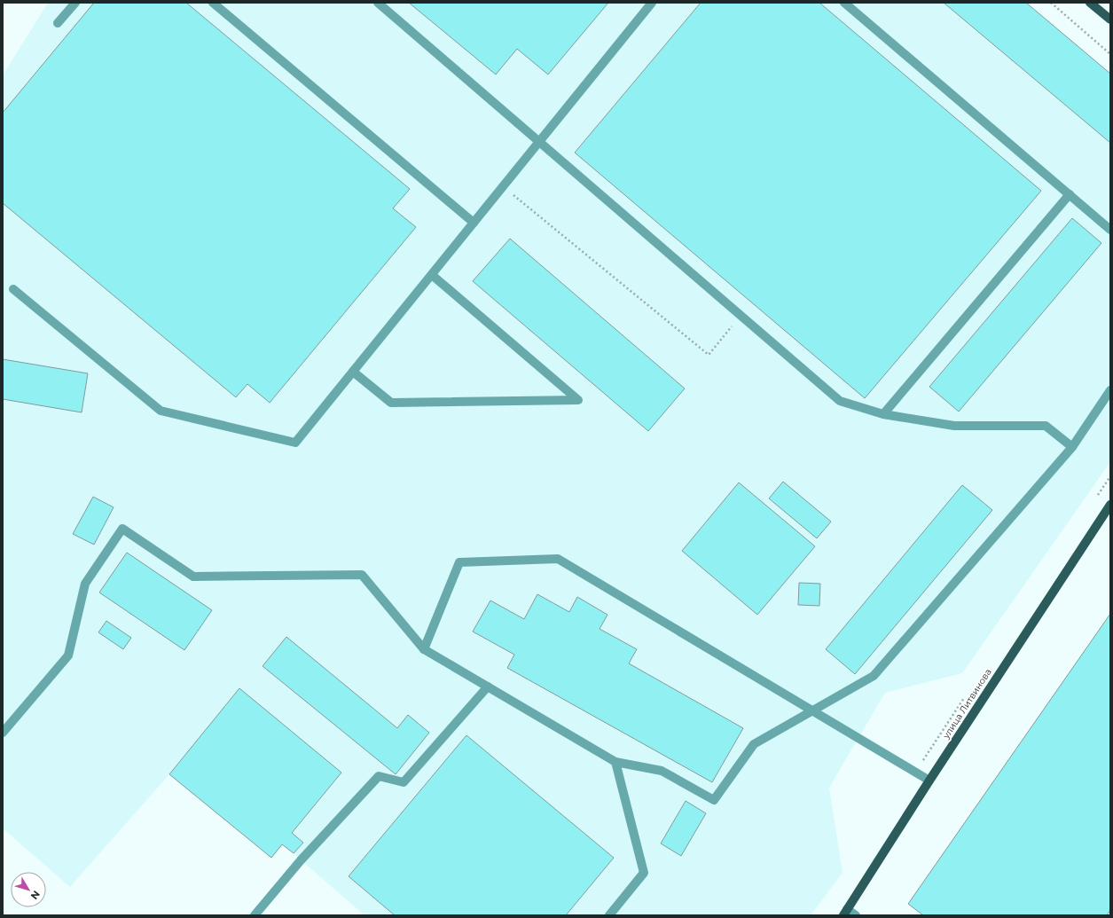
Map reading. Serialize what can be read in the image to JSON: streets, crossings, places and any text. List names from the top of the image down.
{
  "streets": {
    "main road": ["улица Литвинова"]
  },
  "north": "bottom right"
}
